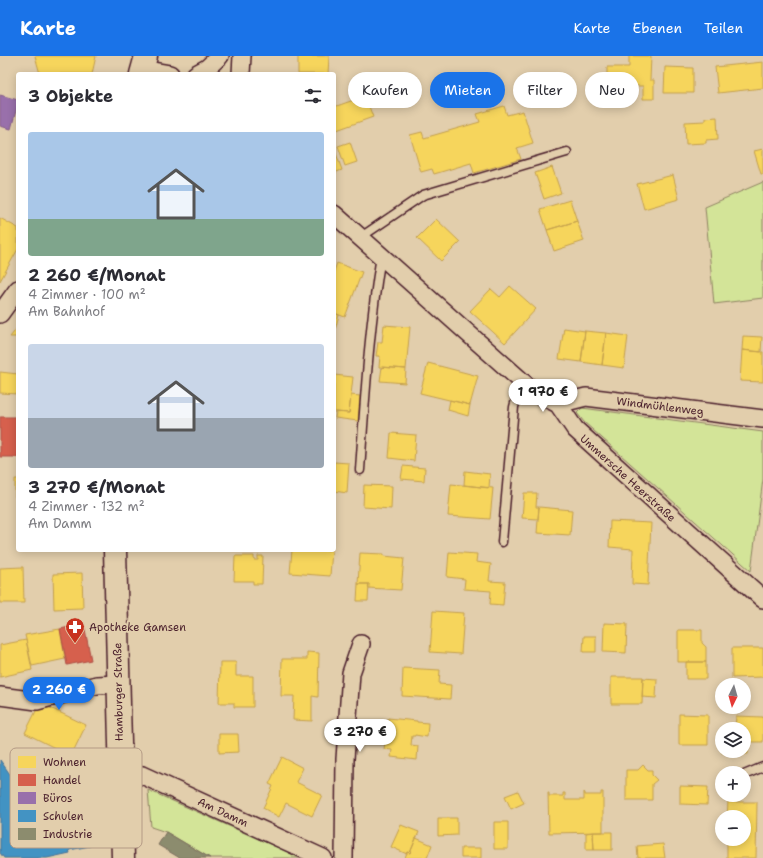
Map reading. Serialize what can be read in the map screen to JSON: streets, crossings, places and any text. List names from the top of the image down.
{
  "streets": {
    "street": [
      "Windmühlenweg",
      "Ummersche Heerstraße",
      "Hamburger Straße",
      "Am Damm"
    ]
  },
  "crossings": [
    ["Windmühlenweg", "Ummersche Heerstraße"]
  ],
  "places": {
    "pharmacy": ["Apotheke Gamsen"]
  },
  "legend": [
    "Wohnen",
    "Handel",
    "Büros",
    "Schulen",
    "Industrie"
  ],
  "north": "bottom",
  "page": {
    "header": "Karte",
    "nav": ["Karte", "Ebenen", "Teilen"],
    "chip": [
      "Kaufen",
      "Mieten",
      "Filter",
      "Neu"
    ],
    "heading": "3 Objekte",
    "list": [
      {
        "name": "2 260 €/Monat",
        "note": "4 Zimmer · 100 m² · Am Bahnhof"
      },
      {
        "name": "3 270 €/Monat",
        "note": "4 Zimmer · 132 m² · Am Damm"
      }
    ],
    "price": ["1 970 €", "2 260 €", "3 270 €"],
    "map_buttons": ["+", "−"]
  }
}
